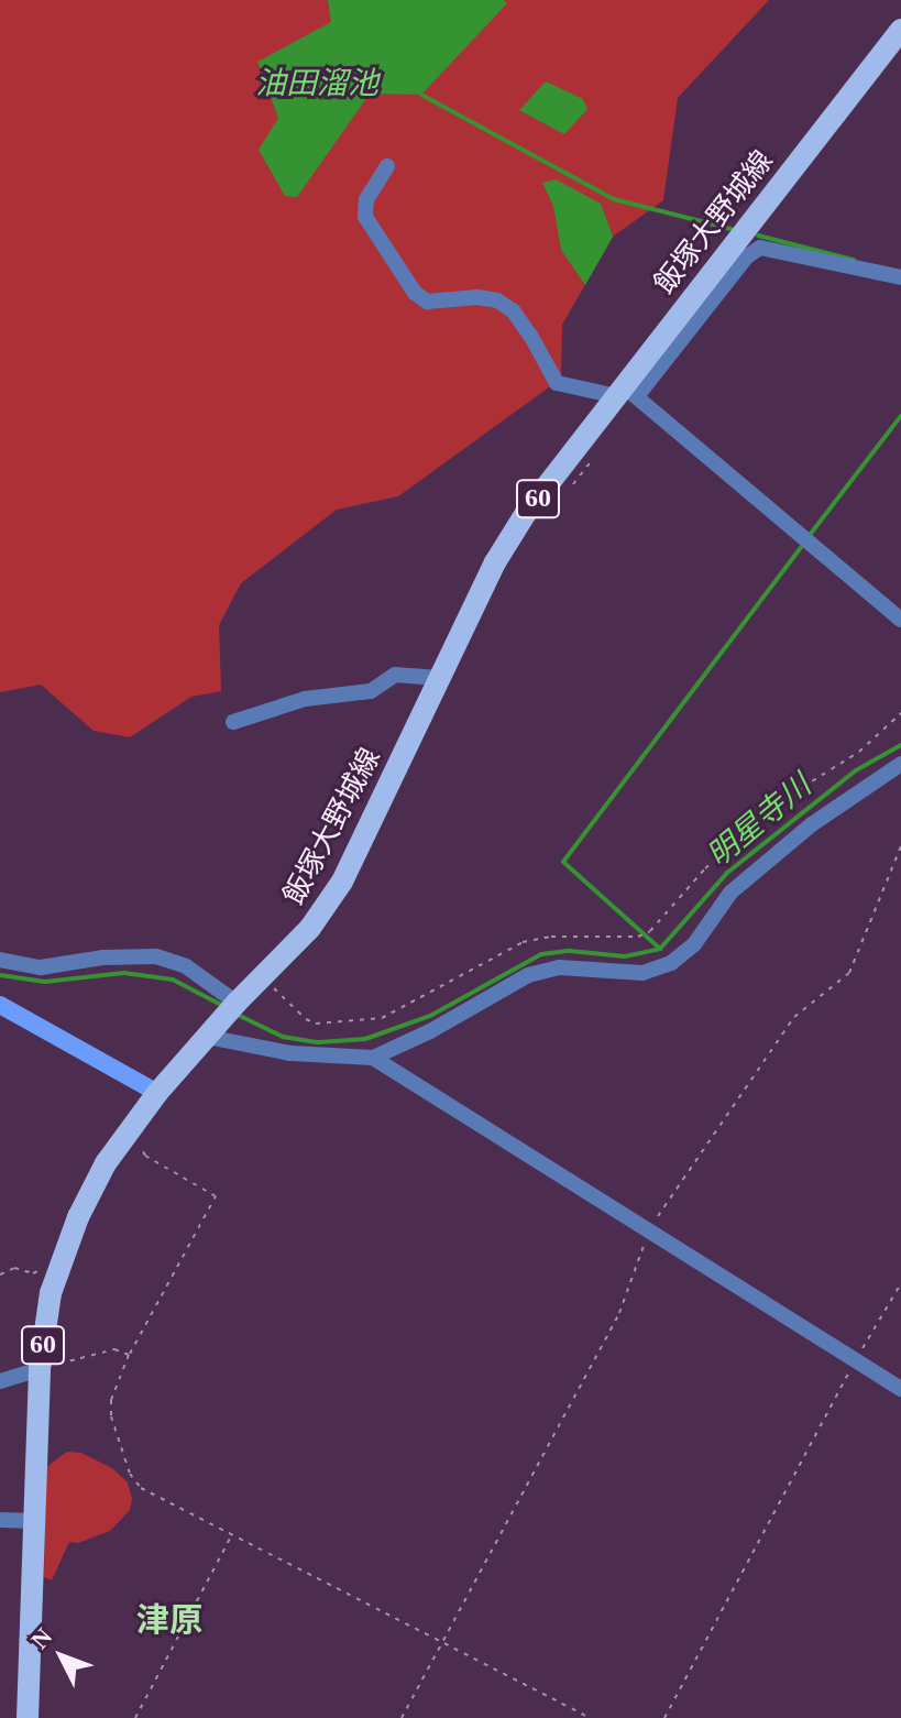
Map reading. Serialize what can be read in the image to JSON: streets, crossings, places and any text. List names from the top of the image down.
{
  "streets": {
    "main road": ["飯塚大野城線", "60"]
  },
  "districts": ["津原"],
  "water": ["油田溜池", "明星寺川"],
  "north": "top left"
}
